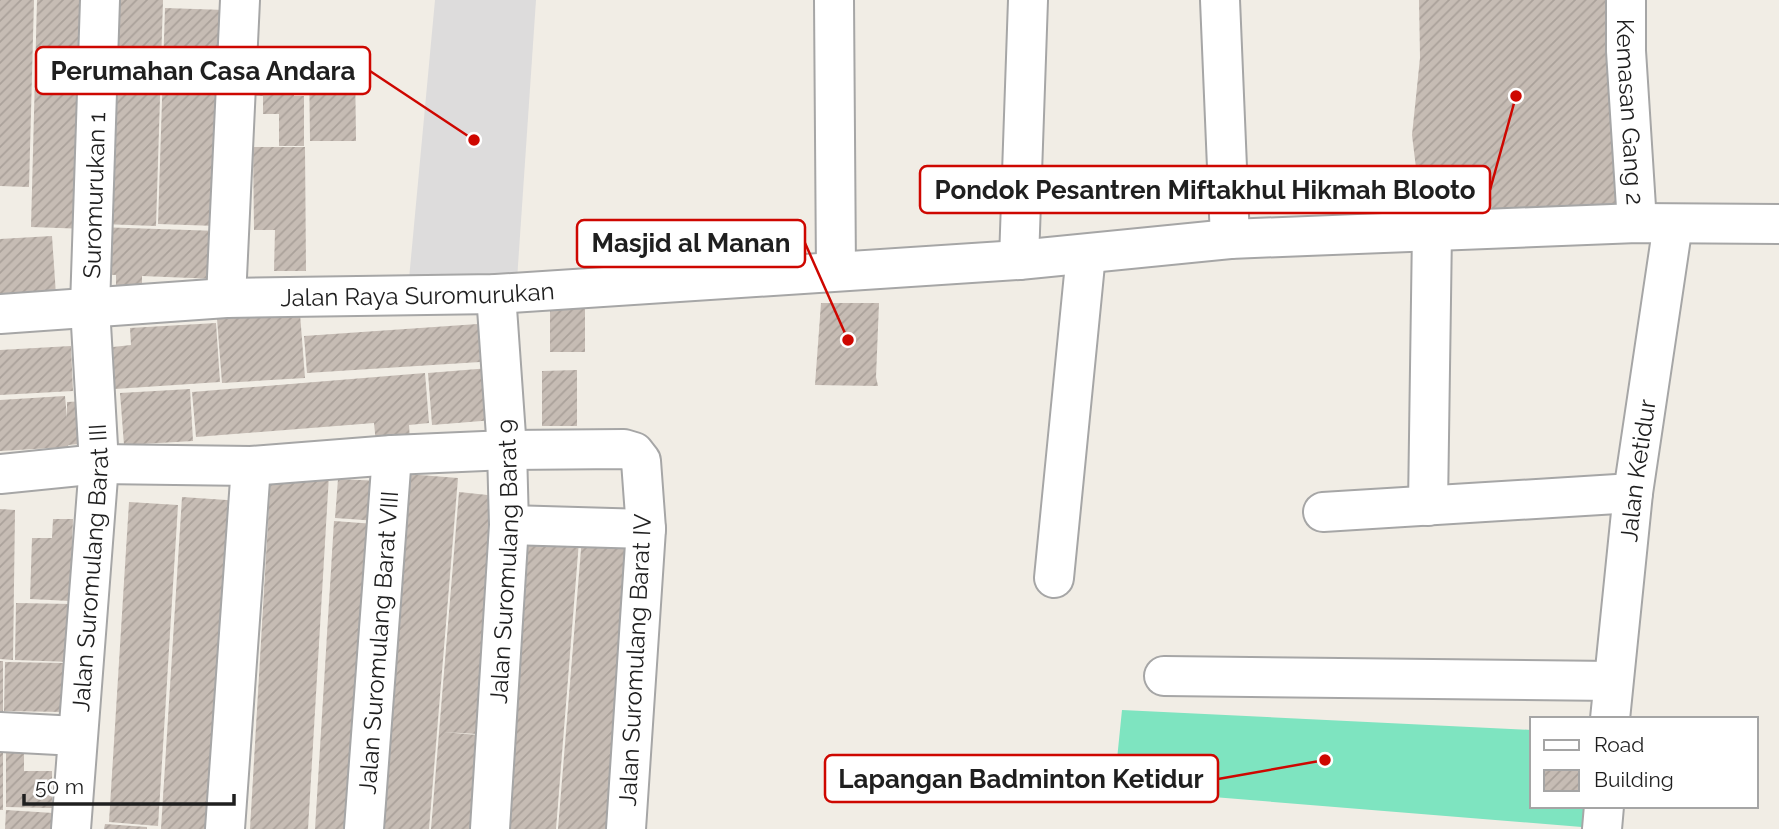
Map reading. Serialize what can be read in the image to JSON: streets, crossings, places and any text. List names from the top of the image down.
{
  "streets": {
    "street": [
      "Kemasan Gang 2",
      "Suromurukan 1",
      "Jalan Raya Suromurukan",
      "Jalan Ketidur",
      "Jalan Suromulang Barat 9",
      "Jalan Suromulang Barat III",
      "Jalan Suromulang Barat VIII",
      "Jalan Suromulang Barat IV"
    ]
  },
  "crossings": [
    ["Kemasan Gang 2", "Jalan Raya Suromurukan"],
    ["Kemasan Gang 2", "Jalan Ketidur"],
    ["Suromurukan 1", "Jalan Raya Suromurukan"],
    ["Suromurukan 1", "Jalan Suromulang Barat III"],
    ["Jalan Raya Suromurukan", "Jalan Ketidur"],
    ["Jalan Raya Suromurukan", "Jalan Suromulang Barat 9"],
    ["Jalan Raya Suromurukan", "Jalan Suromulang Barat III"],
    ["Jalan Suromulang Barat 9", "Jalan Suromulang Barat IV"]
  ],
  "places": [
    "Pondok Pesantren Miftakhul Hikmah Blooto",
    "Perumahan Casa Andara",
    "Masjid al Manan",
    "Lapangan Badminton Ketidur"
  ],
  "legend": ["Road", "Building"],
  "scale_bar": "50 m"
}
